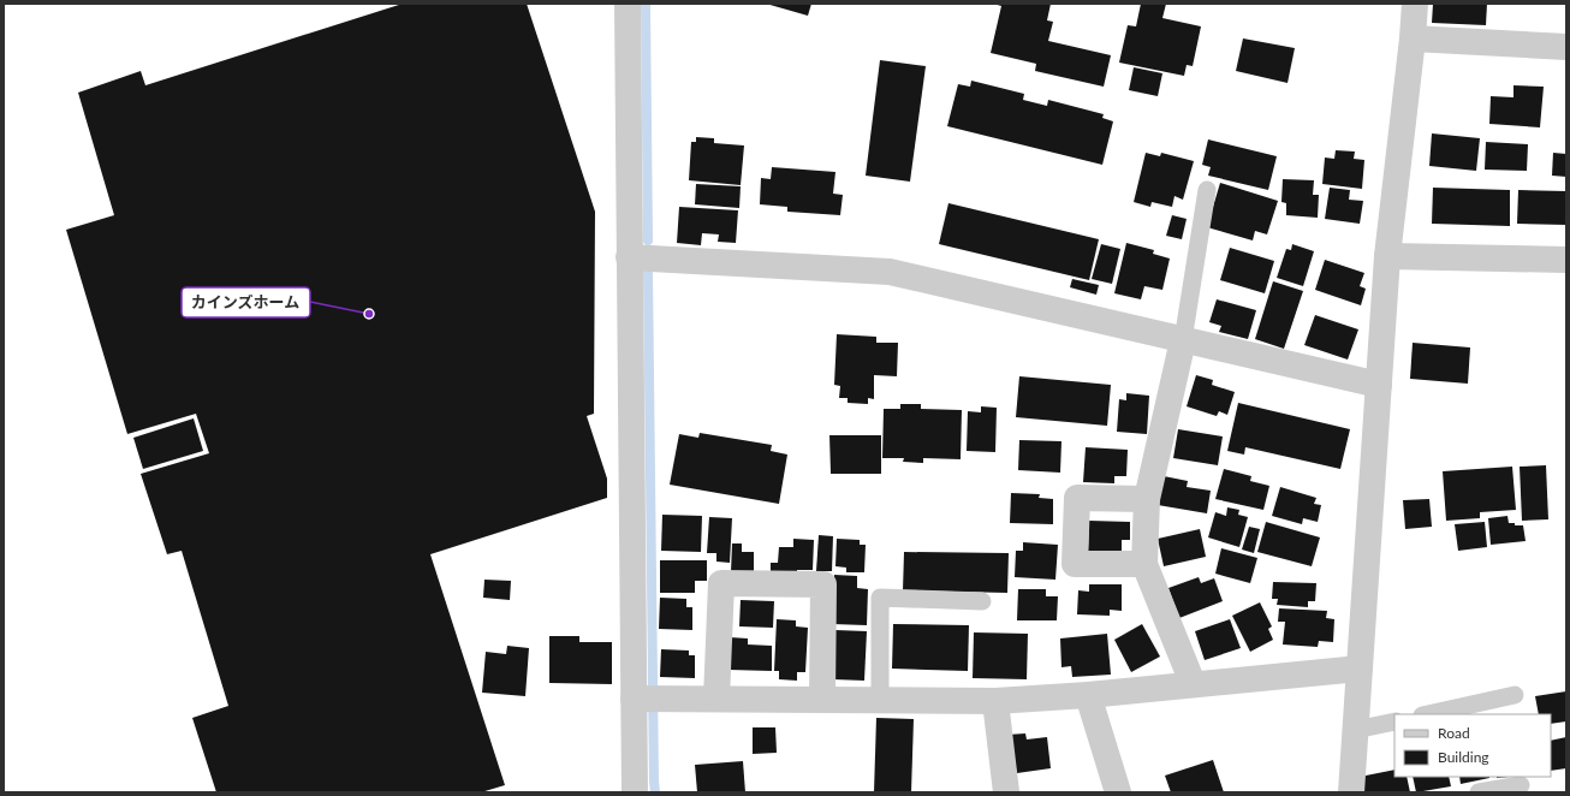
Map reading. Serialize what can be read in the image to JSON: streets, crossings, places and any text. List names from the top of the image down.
{
  "places": ["カインズホーム"],
  "legend": ["Road", "Building"]
}
